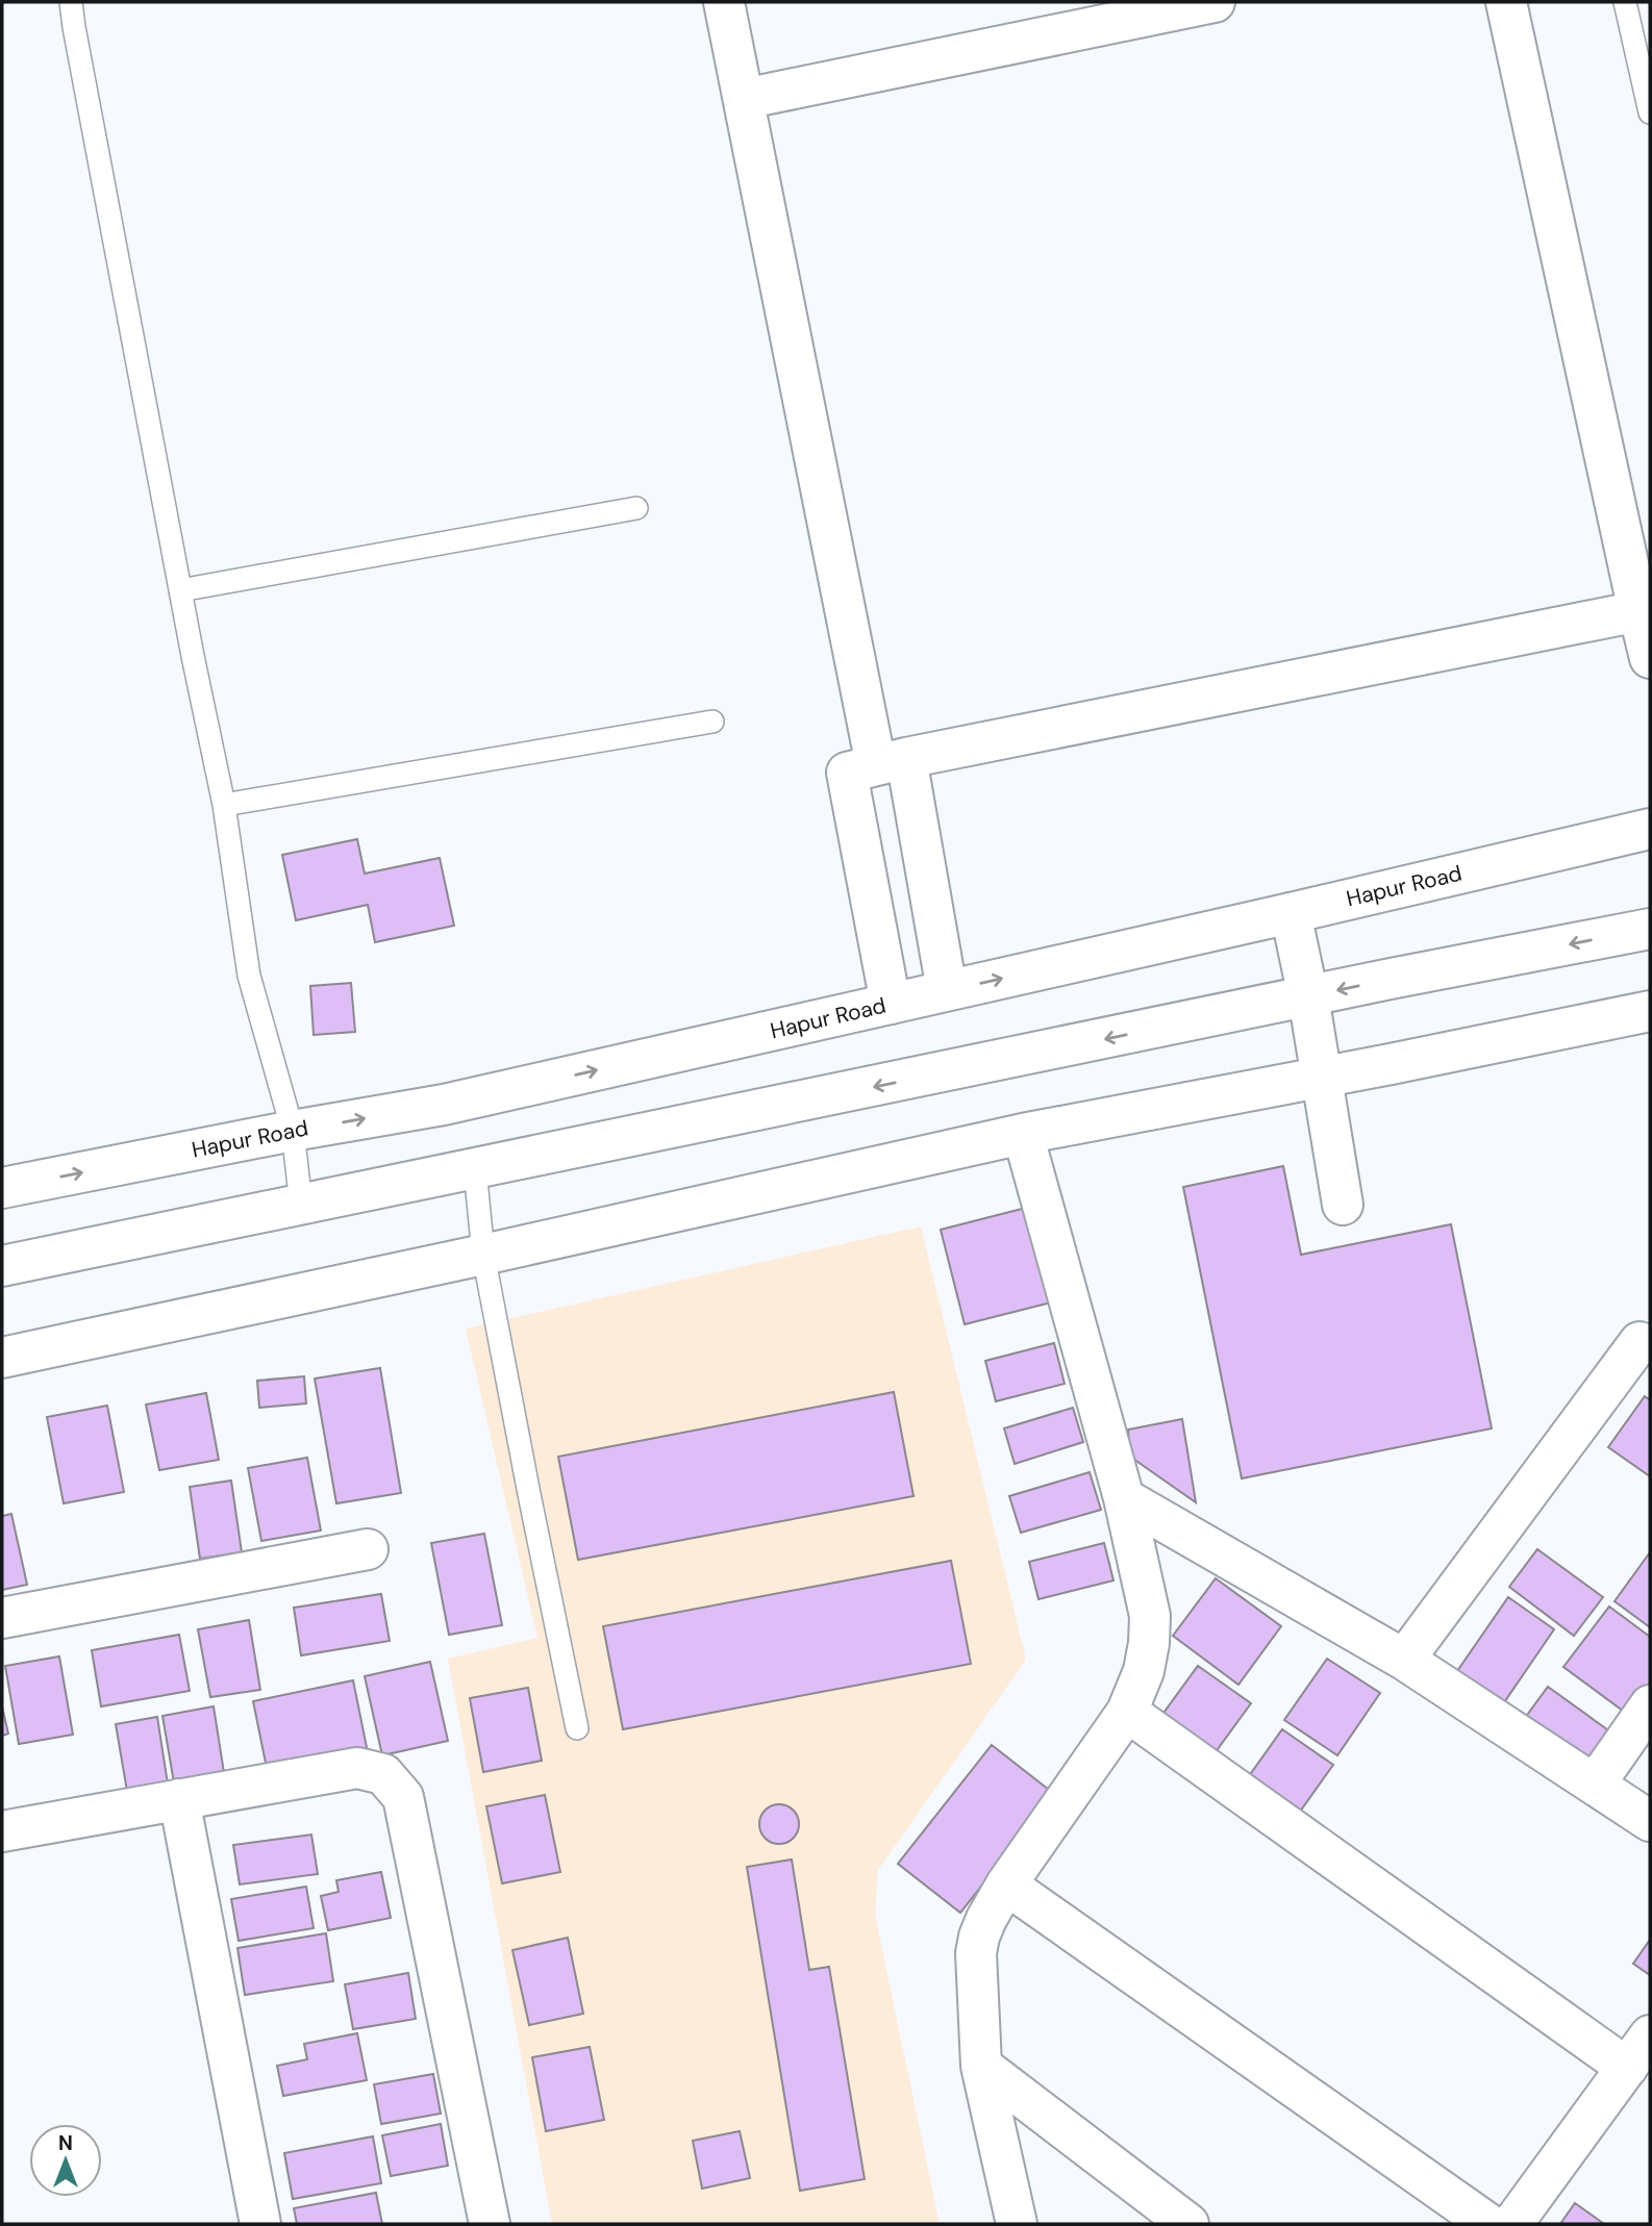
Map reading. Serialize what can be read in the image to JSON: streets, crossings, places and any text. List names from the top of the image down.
{
  "streets": {
    "street": ["Hapur Road"]
  },
  "north": "top"
}
